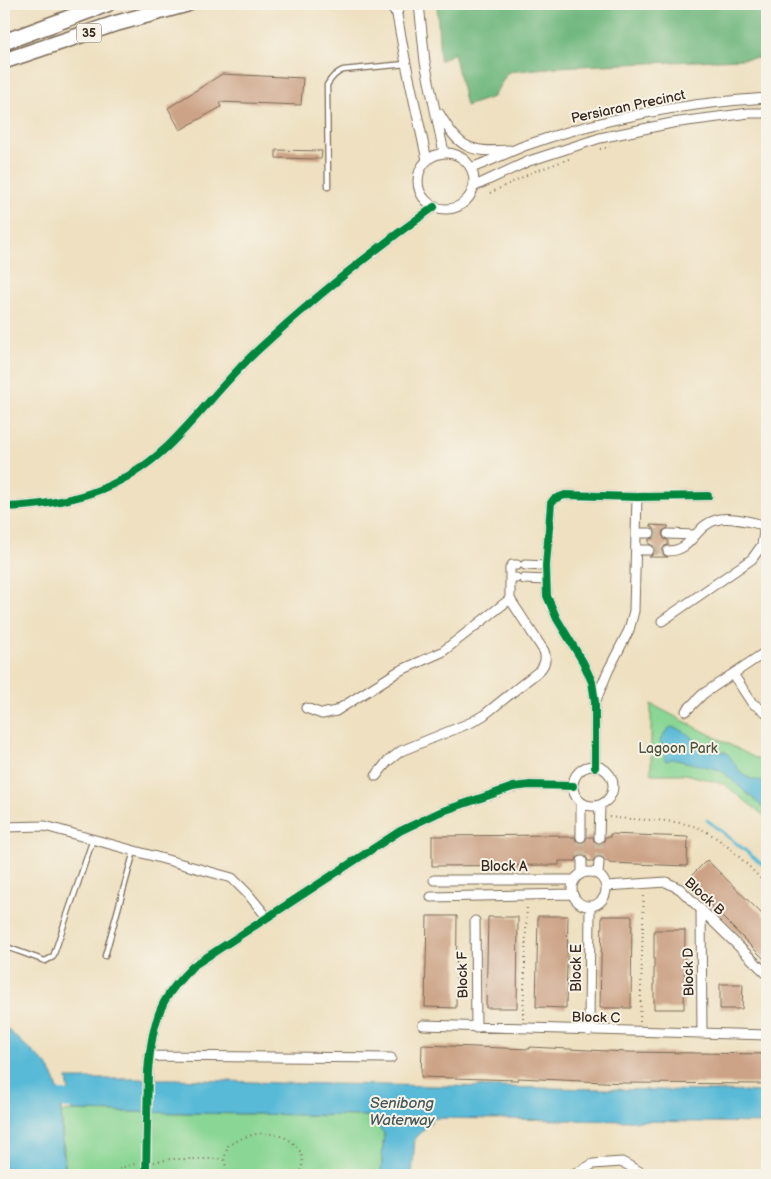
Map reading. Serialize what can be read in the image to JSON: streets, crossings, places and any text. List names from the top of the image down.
{
  "streets": {
    "highway": ["35"],
    "street": [
      "Persiaran Precinct",
      "Block A",
      "Block B",
      "Block E",
      "Block D",
      "Block F",
      "Block C"
    ]
  },
  "crossings": [
    ["Block A", "Block B"],
    ["Block A", "Block E"],
    ["Block B", "Block E"],
    ["Block B", "Block D"],
    ["Block E", "Block C"],
    ["Block D", "Block C"],
    ["Block F", "Block C"]
  ],
  "water": ["Senibong Waterway"],
  "parks": ["Lagoon Park"]
}
